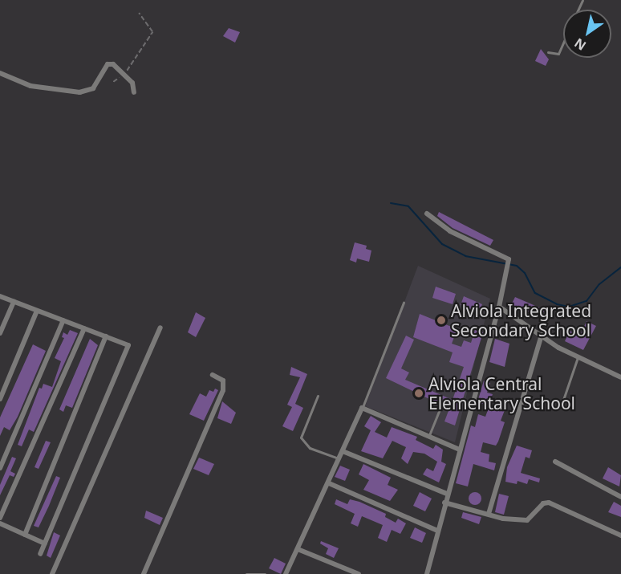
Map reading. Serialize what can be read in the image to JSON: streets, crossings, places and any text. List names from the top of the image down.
{
  "places": ["Alviola Integrated Secondary School", "Alviola Central Elementary School"],
  "north": "bottom left"
}
